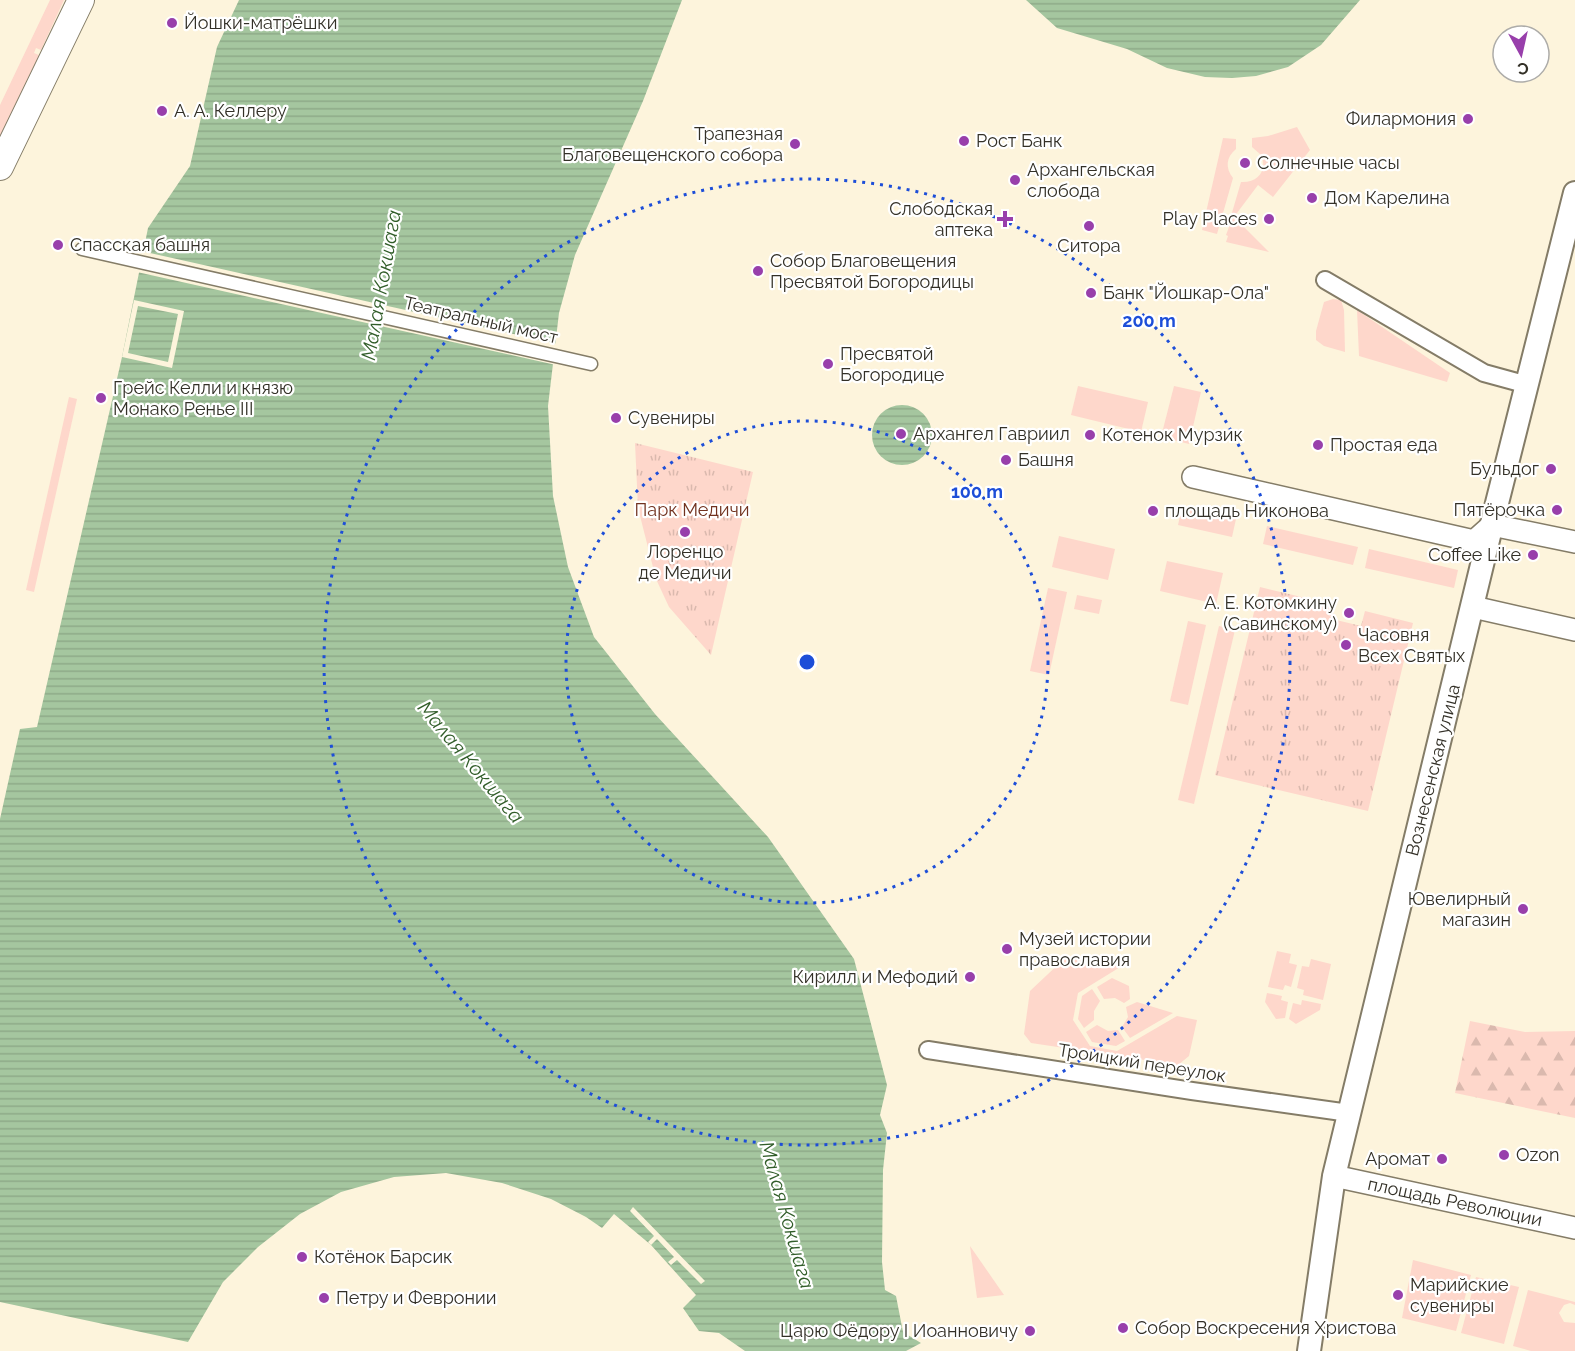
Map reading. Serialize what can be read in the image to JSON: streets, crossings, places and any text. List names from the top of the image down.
{
  "streets": {
    "main road": ["Вознесенская улица"],
    "street": ["Театральный мост", "Троицкий переулок", "площадь Революции"]
  },
  "crossings": [
    ["Вознесенская улица", "Троицкий переулок"],
    ["Вознесенская улица", "площадь Революции"]
  ],
  "water": ["Малая Кокшага"],
  "parks": ["Парк Медичи"],
  "places": {
    "other": [
      "Йошки-матрёшки",
      "А. А. Келлеру",
      "Филармония",
      "Рост Банк",
      "Трапезная Благовещенского собора",
      "Солнечные часы",
      "Архангельская слобода",
      "Дом Карелина",
      "Play Places",
      "Ситора",
      "Спасская башня",
      "Собор Благовещения Пресвятой Богородицы",
      "Банк \"Йошкар-Ола\"",
      "Пресвятой Богородице",
      "Грейс Келли и князю Монако Ренье III",
      "Сувениры",
      "Архангел Гавриил",
      "Котенок Мурзик",
      "Простая еда",
      "Башня",
      "Бульдог",
      "Пятёрочка",
      "площадь Никонова",
      "Лоренцо де Медичи",
      "Coffee Like",
      "А. Е. Котомкину (Савинскому)",
      "Часовня Всех Святых",
      "Ювелирный магазин",
      "Музей истории православия",
      "Кирилл и Мефодий",
      "Ozon",
      "Аромат",
      "Котёнок Барсик",
      "Марийские сувениры",
      "Петру и Февронии",
      "Собор Воскресения Христова",
      "Царю Фёдору I Иоанновичу"
    ],
    "health": ["Слободская аптека"]
  },
  "north": "bottom",
  "rings": ["200 m", "100 m"]
}
